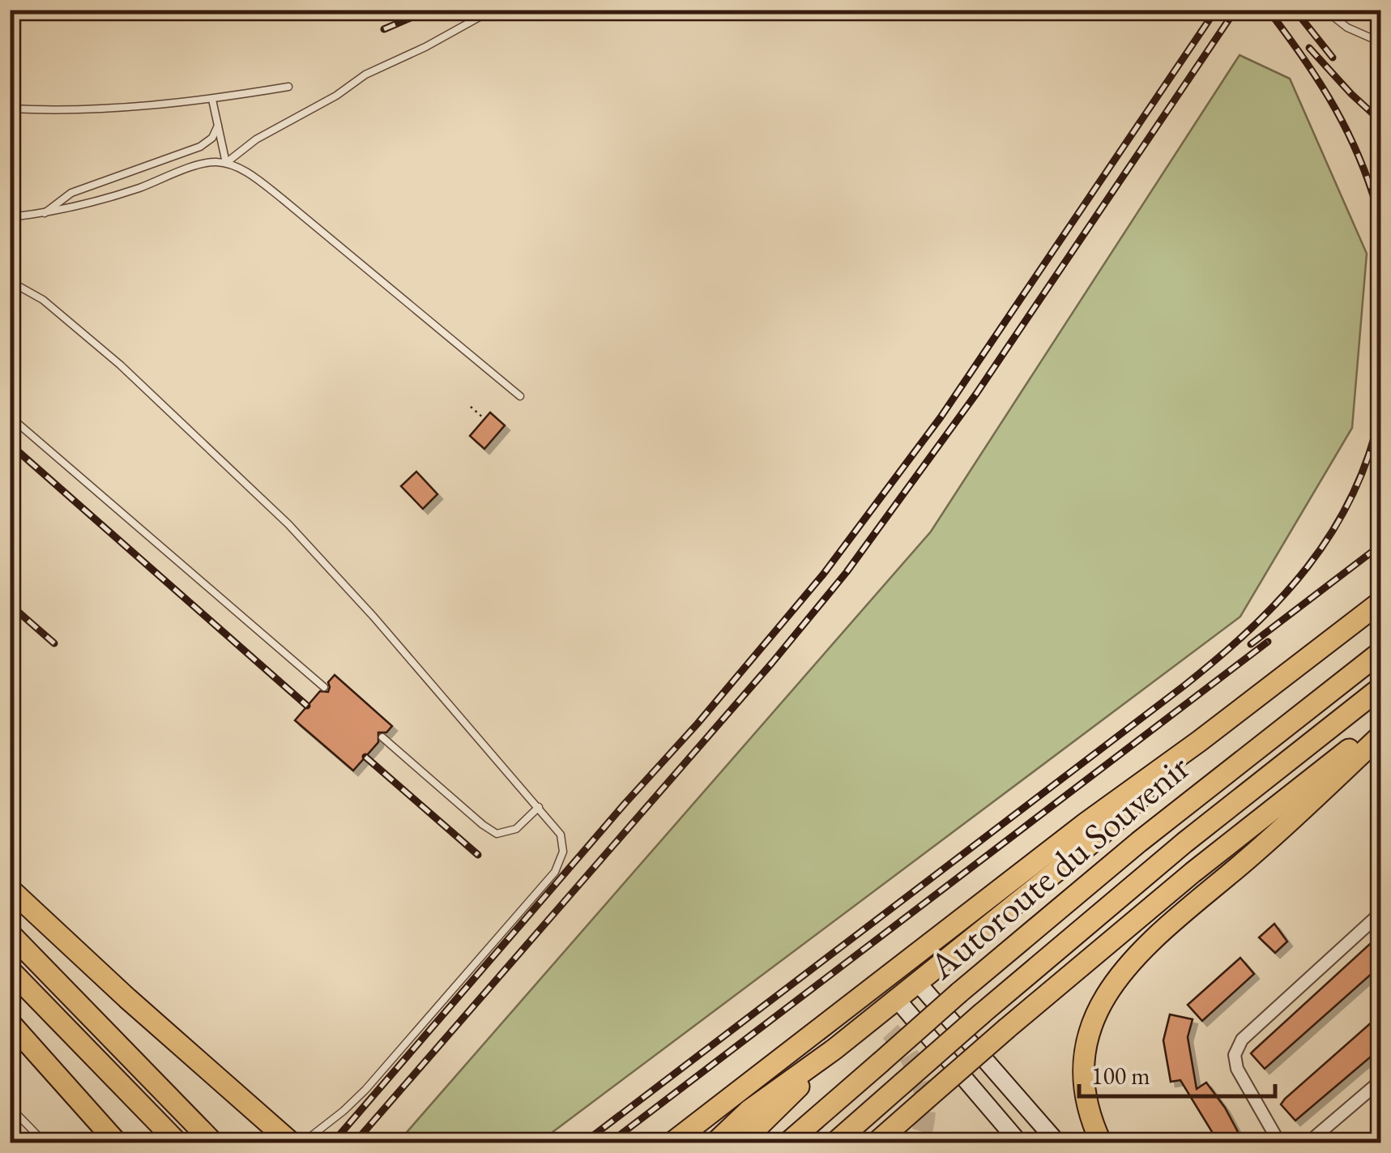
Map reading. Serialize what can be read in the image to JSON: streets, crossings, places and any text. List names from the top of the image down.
{
  "streets": {
    "highway": ["Autoroute du Souvenir"]
  },
  "scale_bar": "100 m"
}
